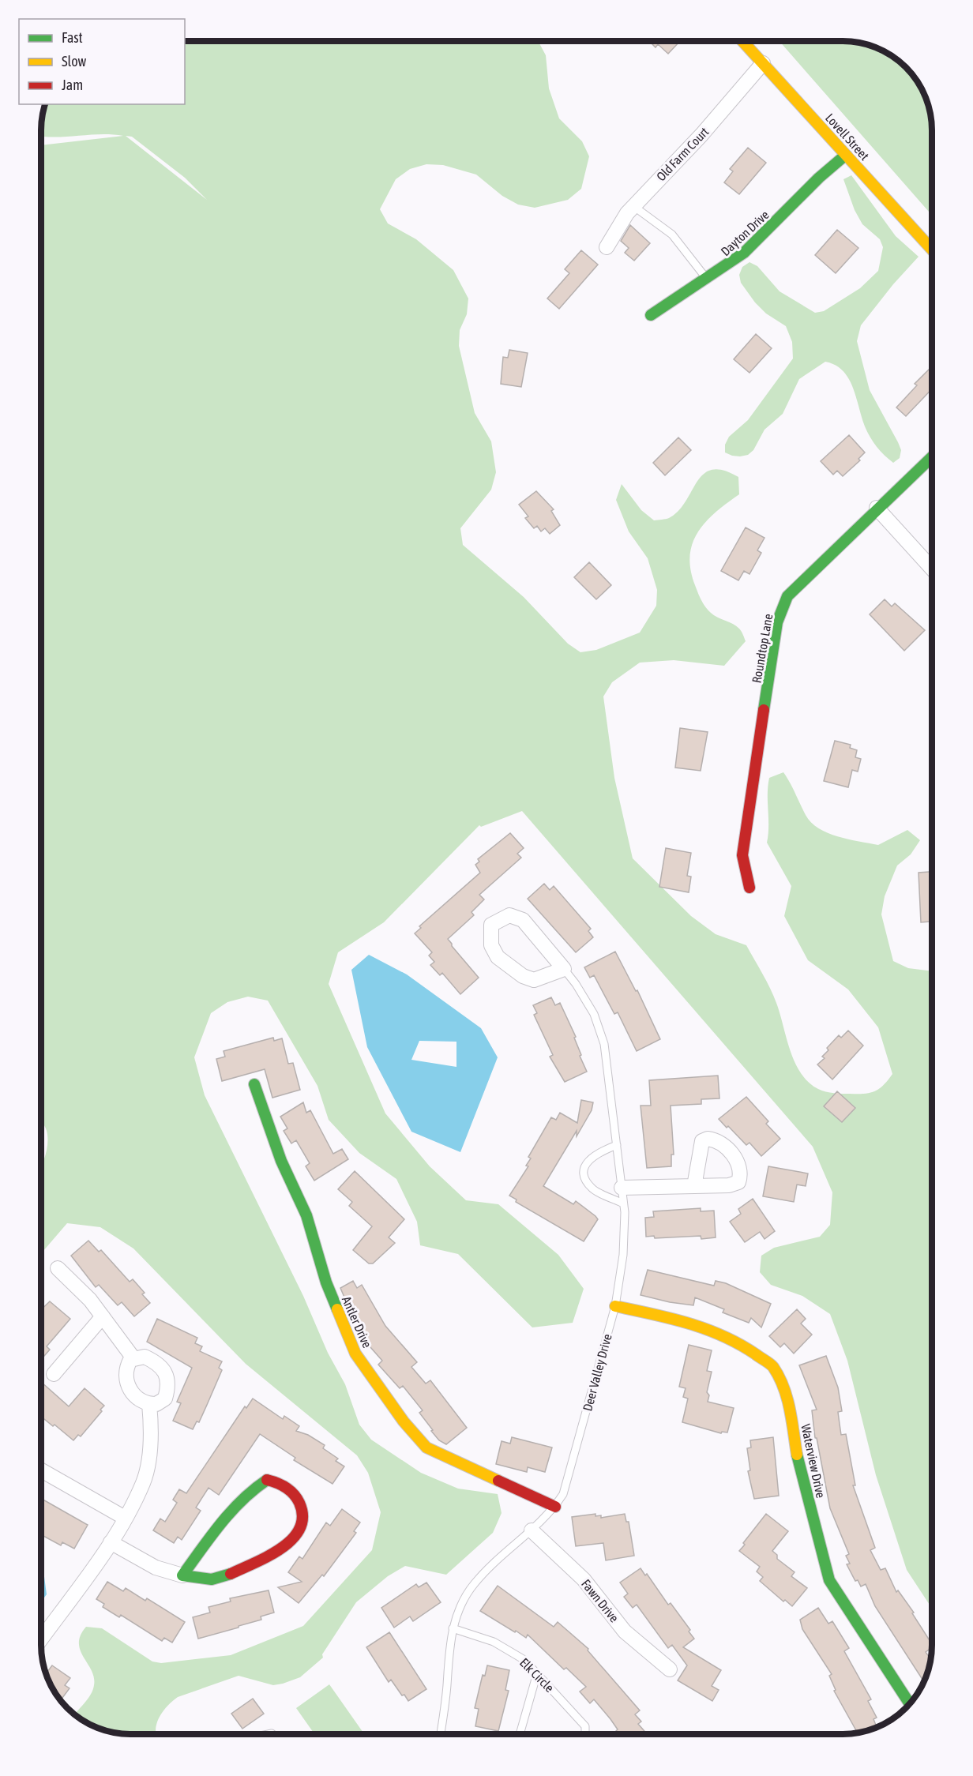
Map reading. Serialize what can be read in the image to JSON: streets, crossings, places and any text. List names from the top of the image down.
{
  "streets": {
    "street": [
      "Lovell Street",
      "Old Farm Court",
      "Dayton Drive",
      "Roundtop Lane",
      "Antler Drive",
      "Deer Valley Drive",
      "Waterview Drive",
      "Fawn Drive"
    ],
    "lane": ["Elk Circle"]
  },
  "crossings": [
    ["Lovell Street", "Old Farm Court"],
    ["Lovell Street", "Dayton Drive"],
    ["Antler Drive", "Deer Valley Drive"],
    ["Deer Valley Drive", "Waterview Drive"],
    ["Deer Valley Drive", "Fawn Drive"],
    ["Deer Valley Drive", "Elk Circle"]
  ],
  "legend": ["Fast", "Slow", "Jam"]
}
